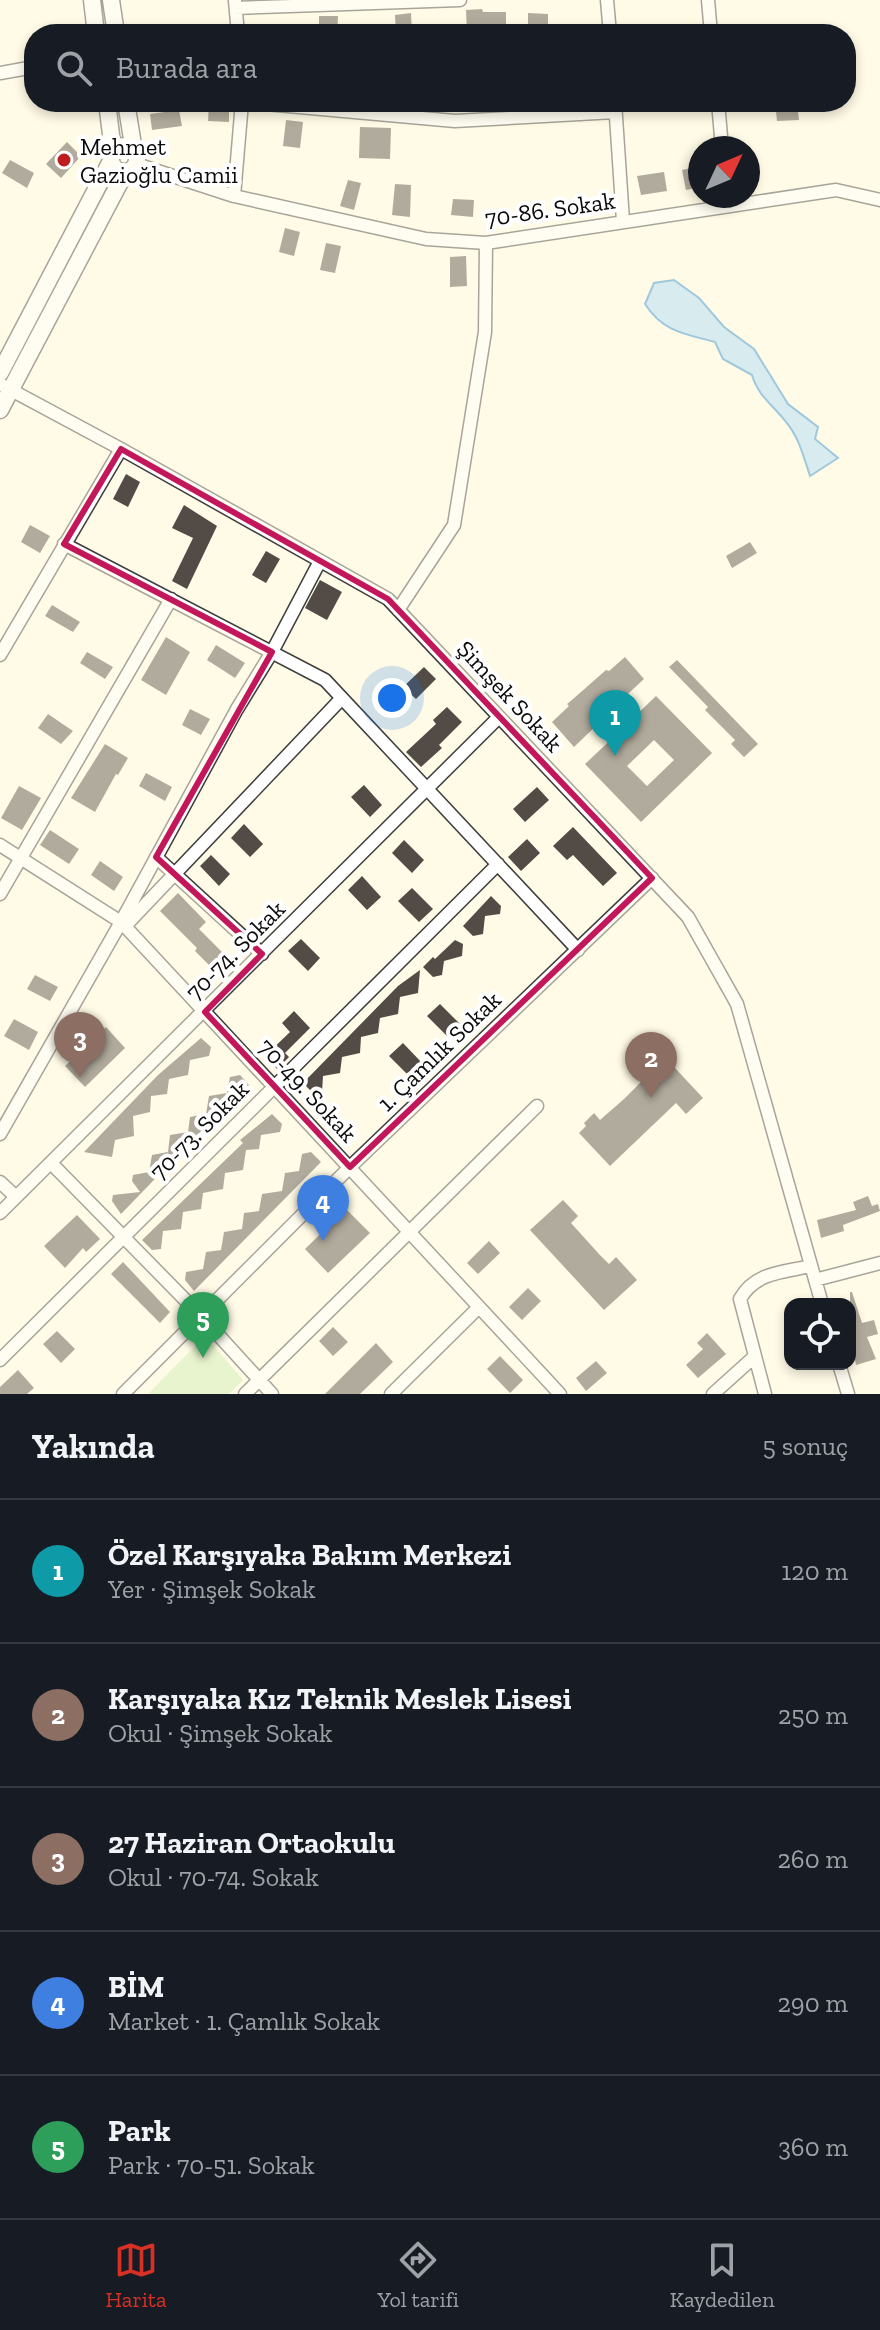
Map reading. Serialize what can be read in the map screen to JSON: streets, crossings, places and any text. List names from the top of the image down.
{
  "streets": {
    "street": [
      "70-86. Sokak",
      "Şimşek Sokak",
      "70-74. Sokak",
      "1. Çamlık Sokak",
      "70-49. Sokak",
      "70-73. Sokak"
    ]
  },
  "crossings": [
    ["Şimşek Sokak", "70-74. Sokak"],
    ["Şimşek Sokak", "1. Çamlık Sokak"],
    ["70-74. Sokak", "70-49. Sokak"],
    ["1. Çamlık Sokak", "70-49. Sokak"],
    ["70-49. Sokak", "70-73. Sokak"]
  ],
  "places": ["Mehmet Gazioğlu Camii"],
  "north": "top right",
  "page": {
    "search": "Burada ara",
    "pins": [
      "1",
      "3",
      "2",
      "4",
      "5"
    ],
    "heading": ["Yakında", "5 sonuç"],
    "list": [
      {
        "mark": "1",
        "name": "Özel Karşıyaka Bakım Merkezi",
        "note": "Yer · Şimşek Sokak",
        "value": "120 m"
      },
      {
        "mark": "2",
        "name": "Karşıyaka Kız Teknik Meslek Lisesi",
        "note": "Okul · Şimşek Sokak",
        "value": "250 m"
      },
      {
        "mark": "3",
        "name": "27 Haziran Ortaokulu",
        "note": "Okul · 70-74. Sokak",
        "value": "260 m"
      },
      {
        "mark": "4",
        "name": "BİM",
        "note": "Market · 1. Çamlık Sokak",
        "value": "290 m"
      },
      {
        "mark": "5",
        "name": "Park",
        "note": "Park · 70-51. Sokak",
        "value": "360 m"
      }
    ],
    "nav": ["Harita", "Yol tarifi", "Kaydedilen"]
  }
}
